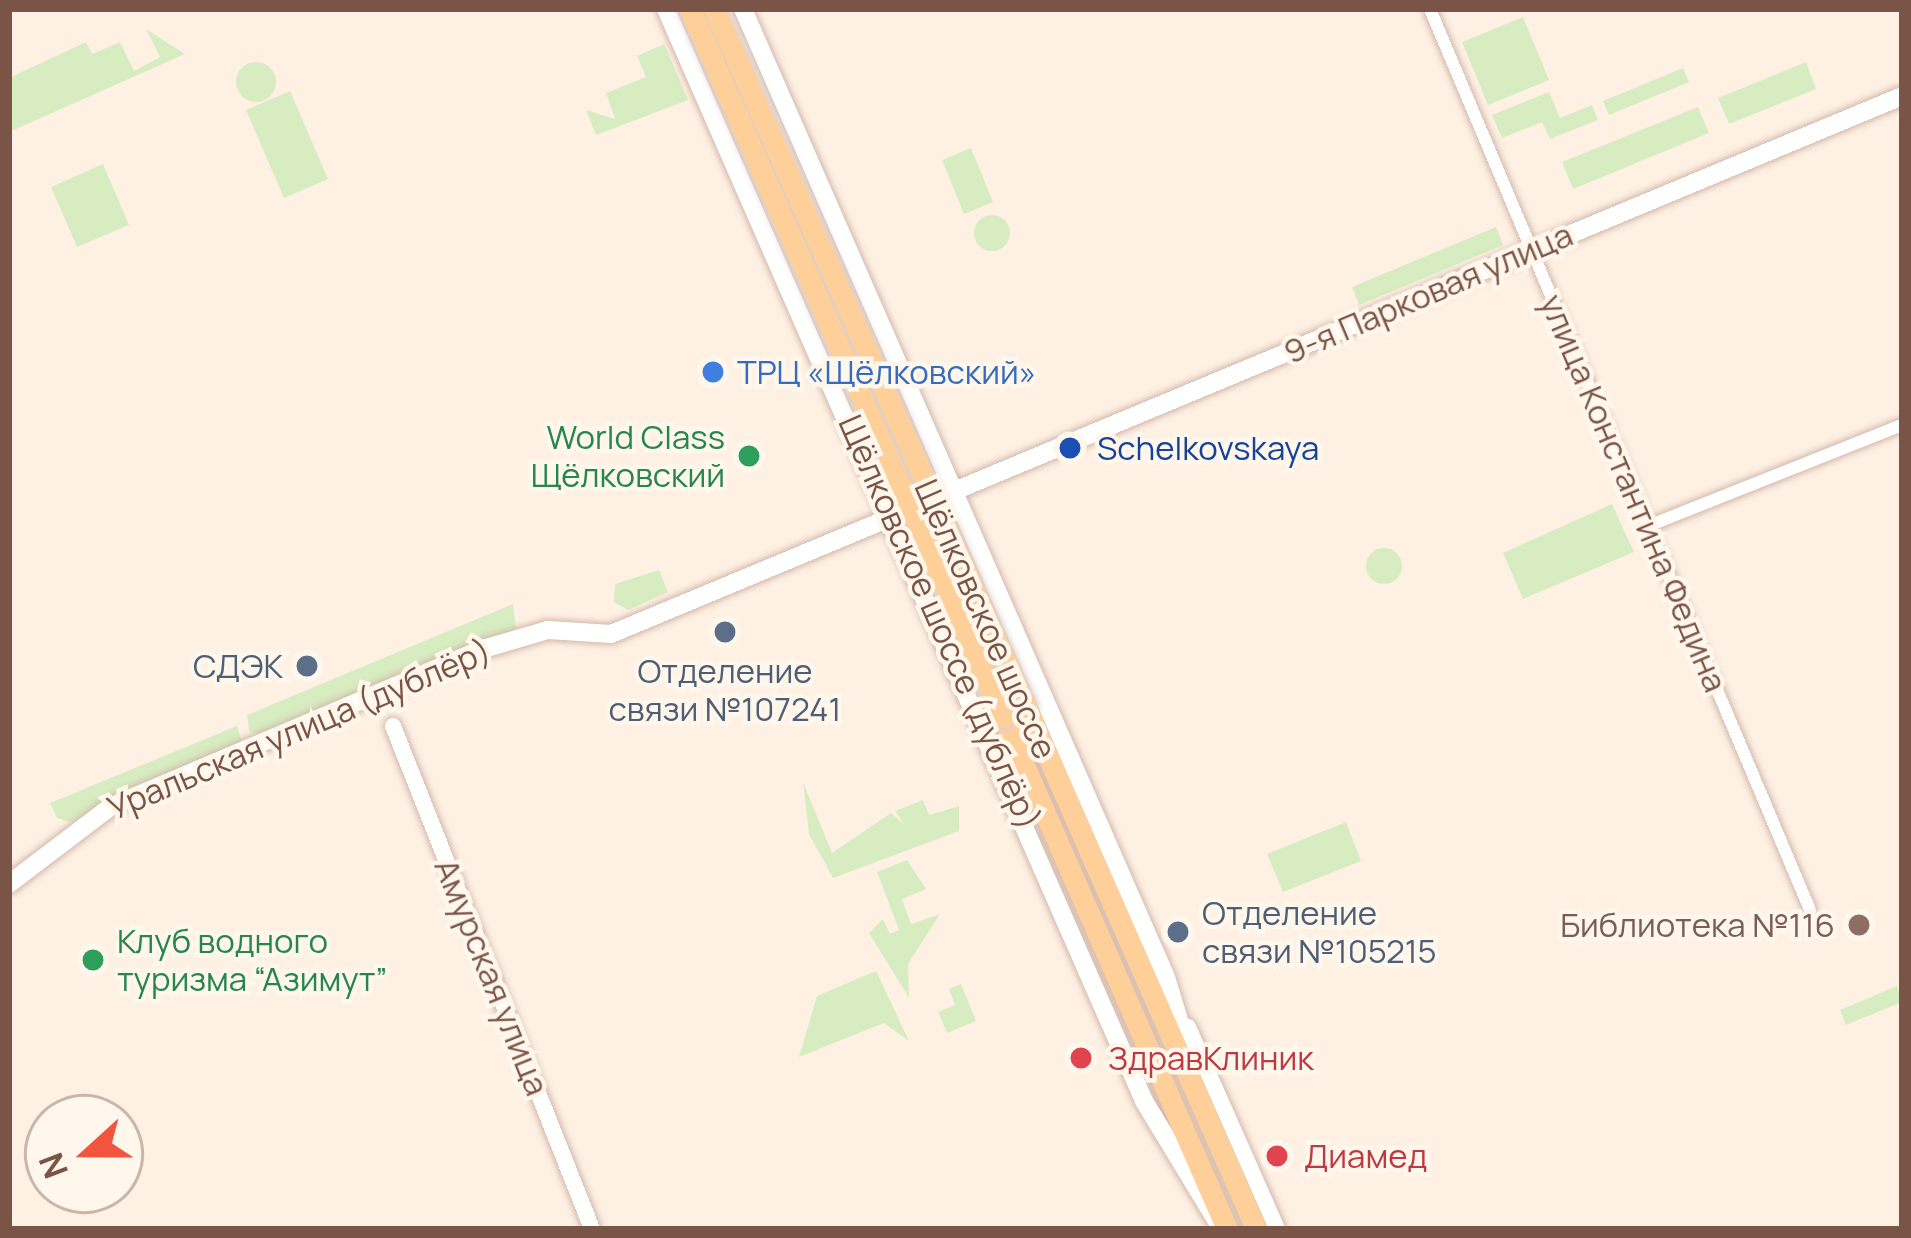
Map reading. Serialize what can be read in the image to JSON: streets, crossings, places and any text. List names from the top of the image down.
{
  "streets": {
    "main road": [
      "9-я Парковая улица",
      "Щёлковское шоссе",
      "Щёлковское шоссе (дублёр)",
      "Уральская улица (дублёр)"
    ],
    "street": ["улица Константина Федина", "Амурская улица"]
  },
  "crossings": [
    ["9-я Парковая улица", "улица Константина Федина"],
    ["9-я Парковая улица", "Щёлковское шоссе (дублёр)"],
    ["9-я Парковая улица", "Уральская улица (дублёр)"],
    ["Щёлковское шоссе", "Щёлковское шоссе (дублёр)"]
  ],
  "places": [
    "ТРЦ «Щёлковский»",
    "Schelkovskaya",
    "World Class Щёлковский",
    "Отделение связи №107241",
    "СДЭК",
    "Библиотека №116",
    "Отделение связи №105215",
    "Клуб водного туризма “Азимут”",
    "ЗдравКлиник",
    "Диамед"
  ],
  "north": "left"
}
